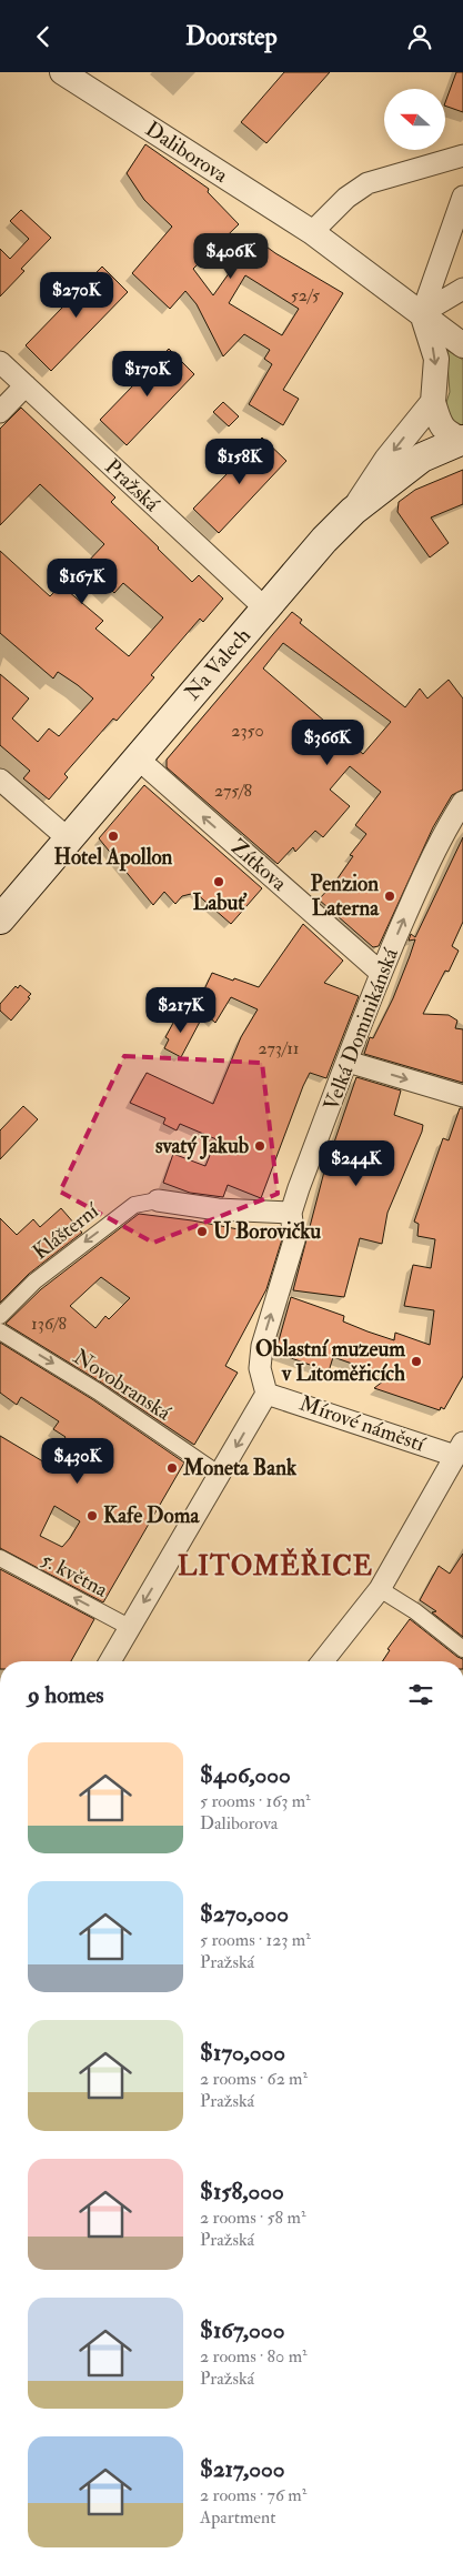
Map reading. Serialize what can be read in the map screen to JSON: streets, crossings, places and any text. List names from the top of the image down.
{
  "streets": {
    "main road": ["Na Valech"],
    "street": [
      "Daliborova",
      "Pražská",
      "Zítkova",
      "Velká Dominikánská",
      "Klášterní",
      "Novobranská",
      "Mírové náměstí",
      "5. května"
    ]
  },
  "crossings": [
    ["Pražská", "Na Valech"],
    ["Na Valech", "Zítkova"],
    ["Zítkova", "Velká Dominikánská"],
    ["Velká Dominikánská", "Mírové náměstí"]
  ],
  "one_way": [
    "Zítkova",
    "Velká Dominikánská",
    "Klášterní",
    "Novobranská",
    "5. května"
  ],
  "districts": ["LITOMĚŘICE"],
  "places": [
    "Hotel Apollon",
    "Labuť",
    "Penzion Laterna",
    "svatý Jakub",
    "U Borovičku",
    "Oblastní muzeum v Litoměřicích",
    "Moneta Bank",
    "Kafe Doma"
  ],
  "house_numbers": [
    "52/5",
    "2350",
    "275/8",
    "273/11",
    "136/8"
  ],
  "north": "left",
  "page": {
    "header": "Doorstep",
    "price": [
      "$406K",
      "$270K",
      "$170K",
      "$158K",
      "$167K",
      "$366K",
      "$217K",
      "$244K",
      "$430K"
    ],
    "heading": "9 homes",
    "list": [
      {
        "name": "$406,000",
        "note": "5 rooms · 163 m² · Daliborova"
      },
      {
        "name": "$270,000",
        "note": "5 rooms · 123 m² · Pražská"
      },
      {
        "name": "$170,000",
        "note": "2 rooms · 62 m² · Pražská"
      },
      {
        "name": "$158,000",
        "note": "2 rooms · 58 m² · Pražská"
      },
      {
        "name": "$167,000",
        "note": "2 rooms · 80 m² · Pražská"
      },
      {
        "name": "$217,000",
        "note": "2 rooms · 76 m² · Apartment"
      }
    ]
  }
}
